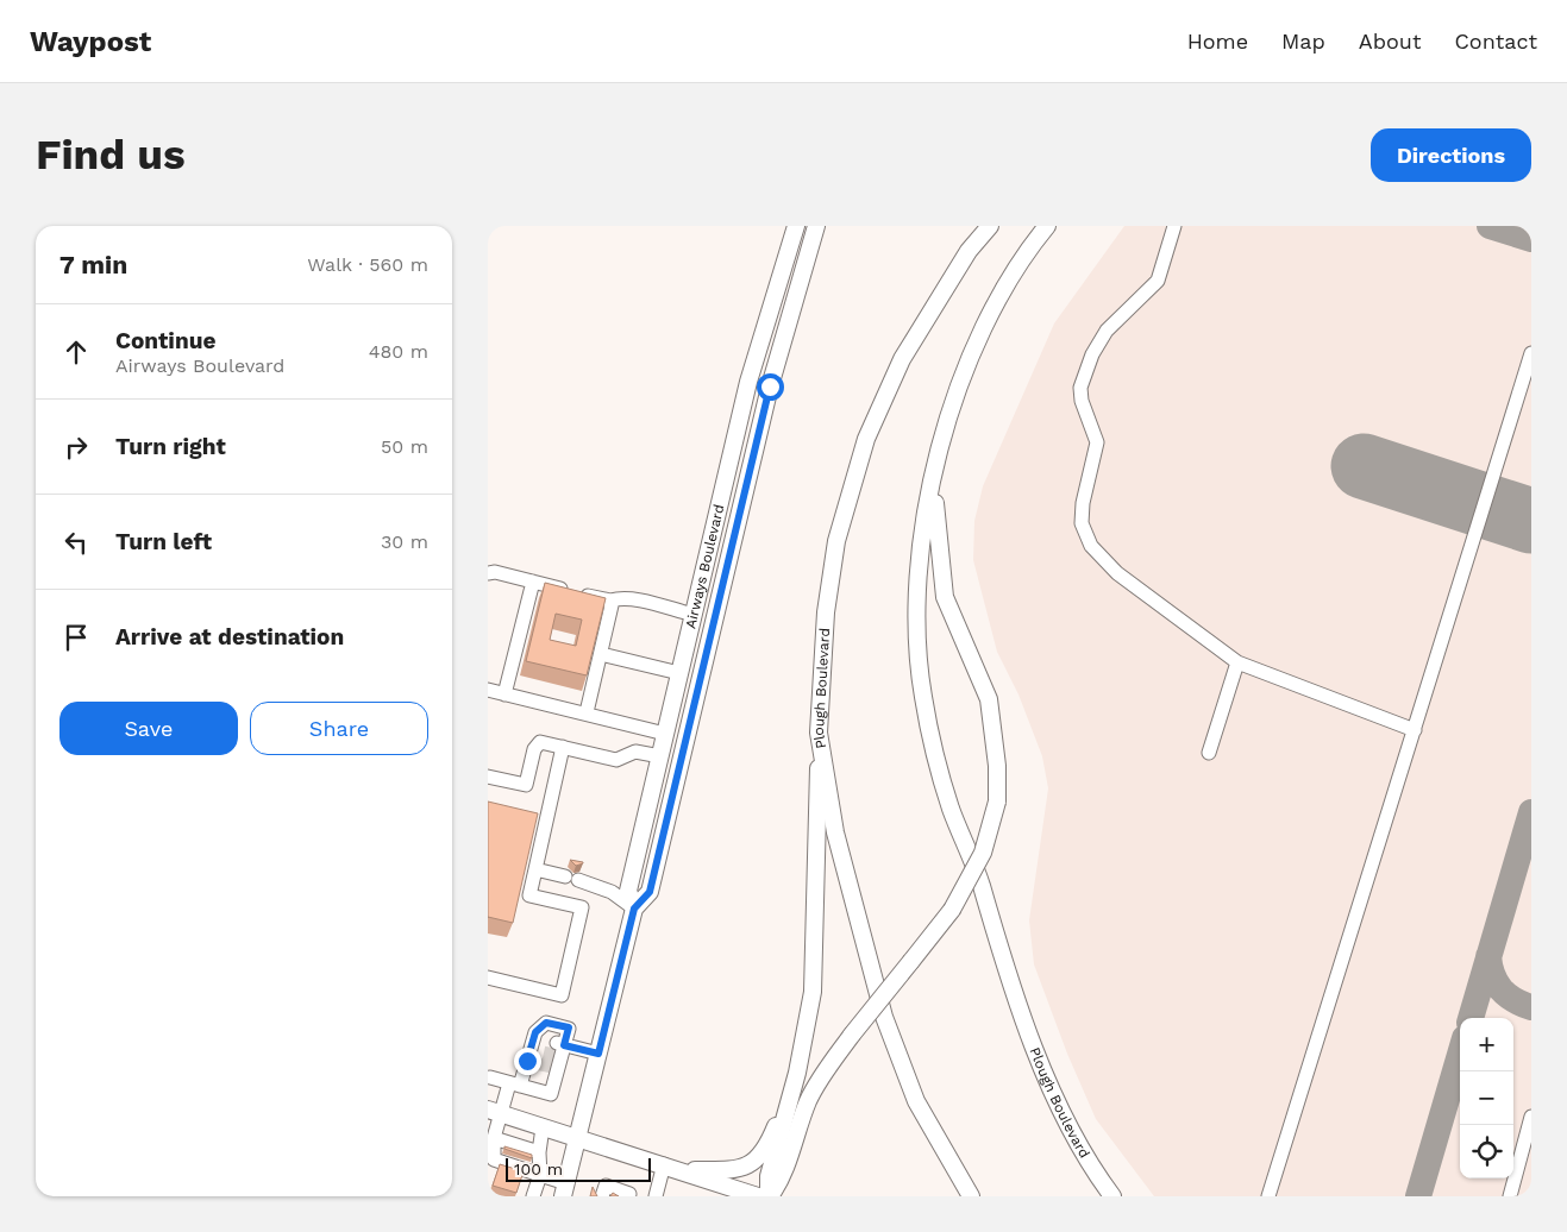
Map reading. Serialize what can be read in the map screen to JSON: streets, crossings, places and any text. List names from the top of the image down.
{
  "streets": {
    "main road": ["Airways Boulevard", "Plough Boulevard"]
  },
  "scale_bar": "100 m",
  "page": {
    "header": "Waypost",
    "nav": [
      "Home",
      "Map",
      "About",
      "Contact"
    ],
    "buttons": [
      "Directions",
      ["Save", "Share"]
    ],
    "title": "Find us",
    "heading": ["7 min", "Walk · 560 m"],
    "list": [
      ["Continue", "Airways Boulevard", "480 m"],
      ["Turn right", "50 m"],
      ["Turn left", "30 m"],
      "Arrive at destination"
    ],
    "map_buttons": ["+", "−"],
    "scale": "100 m"
  }
}
